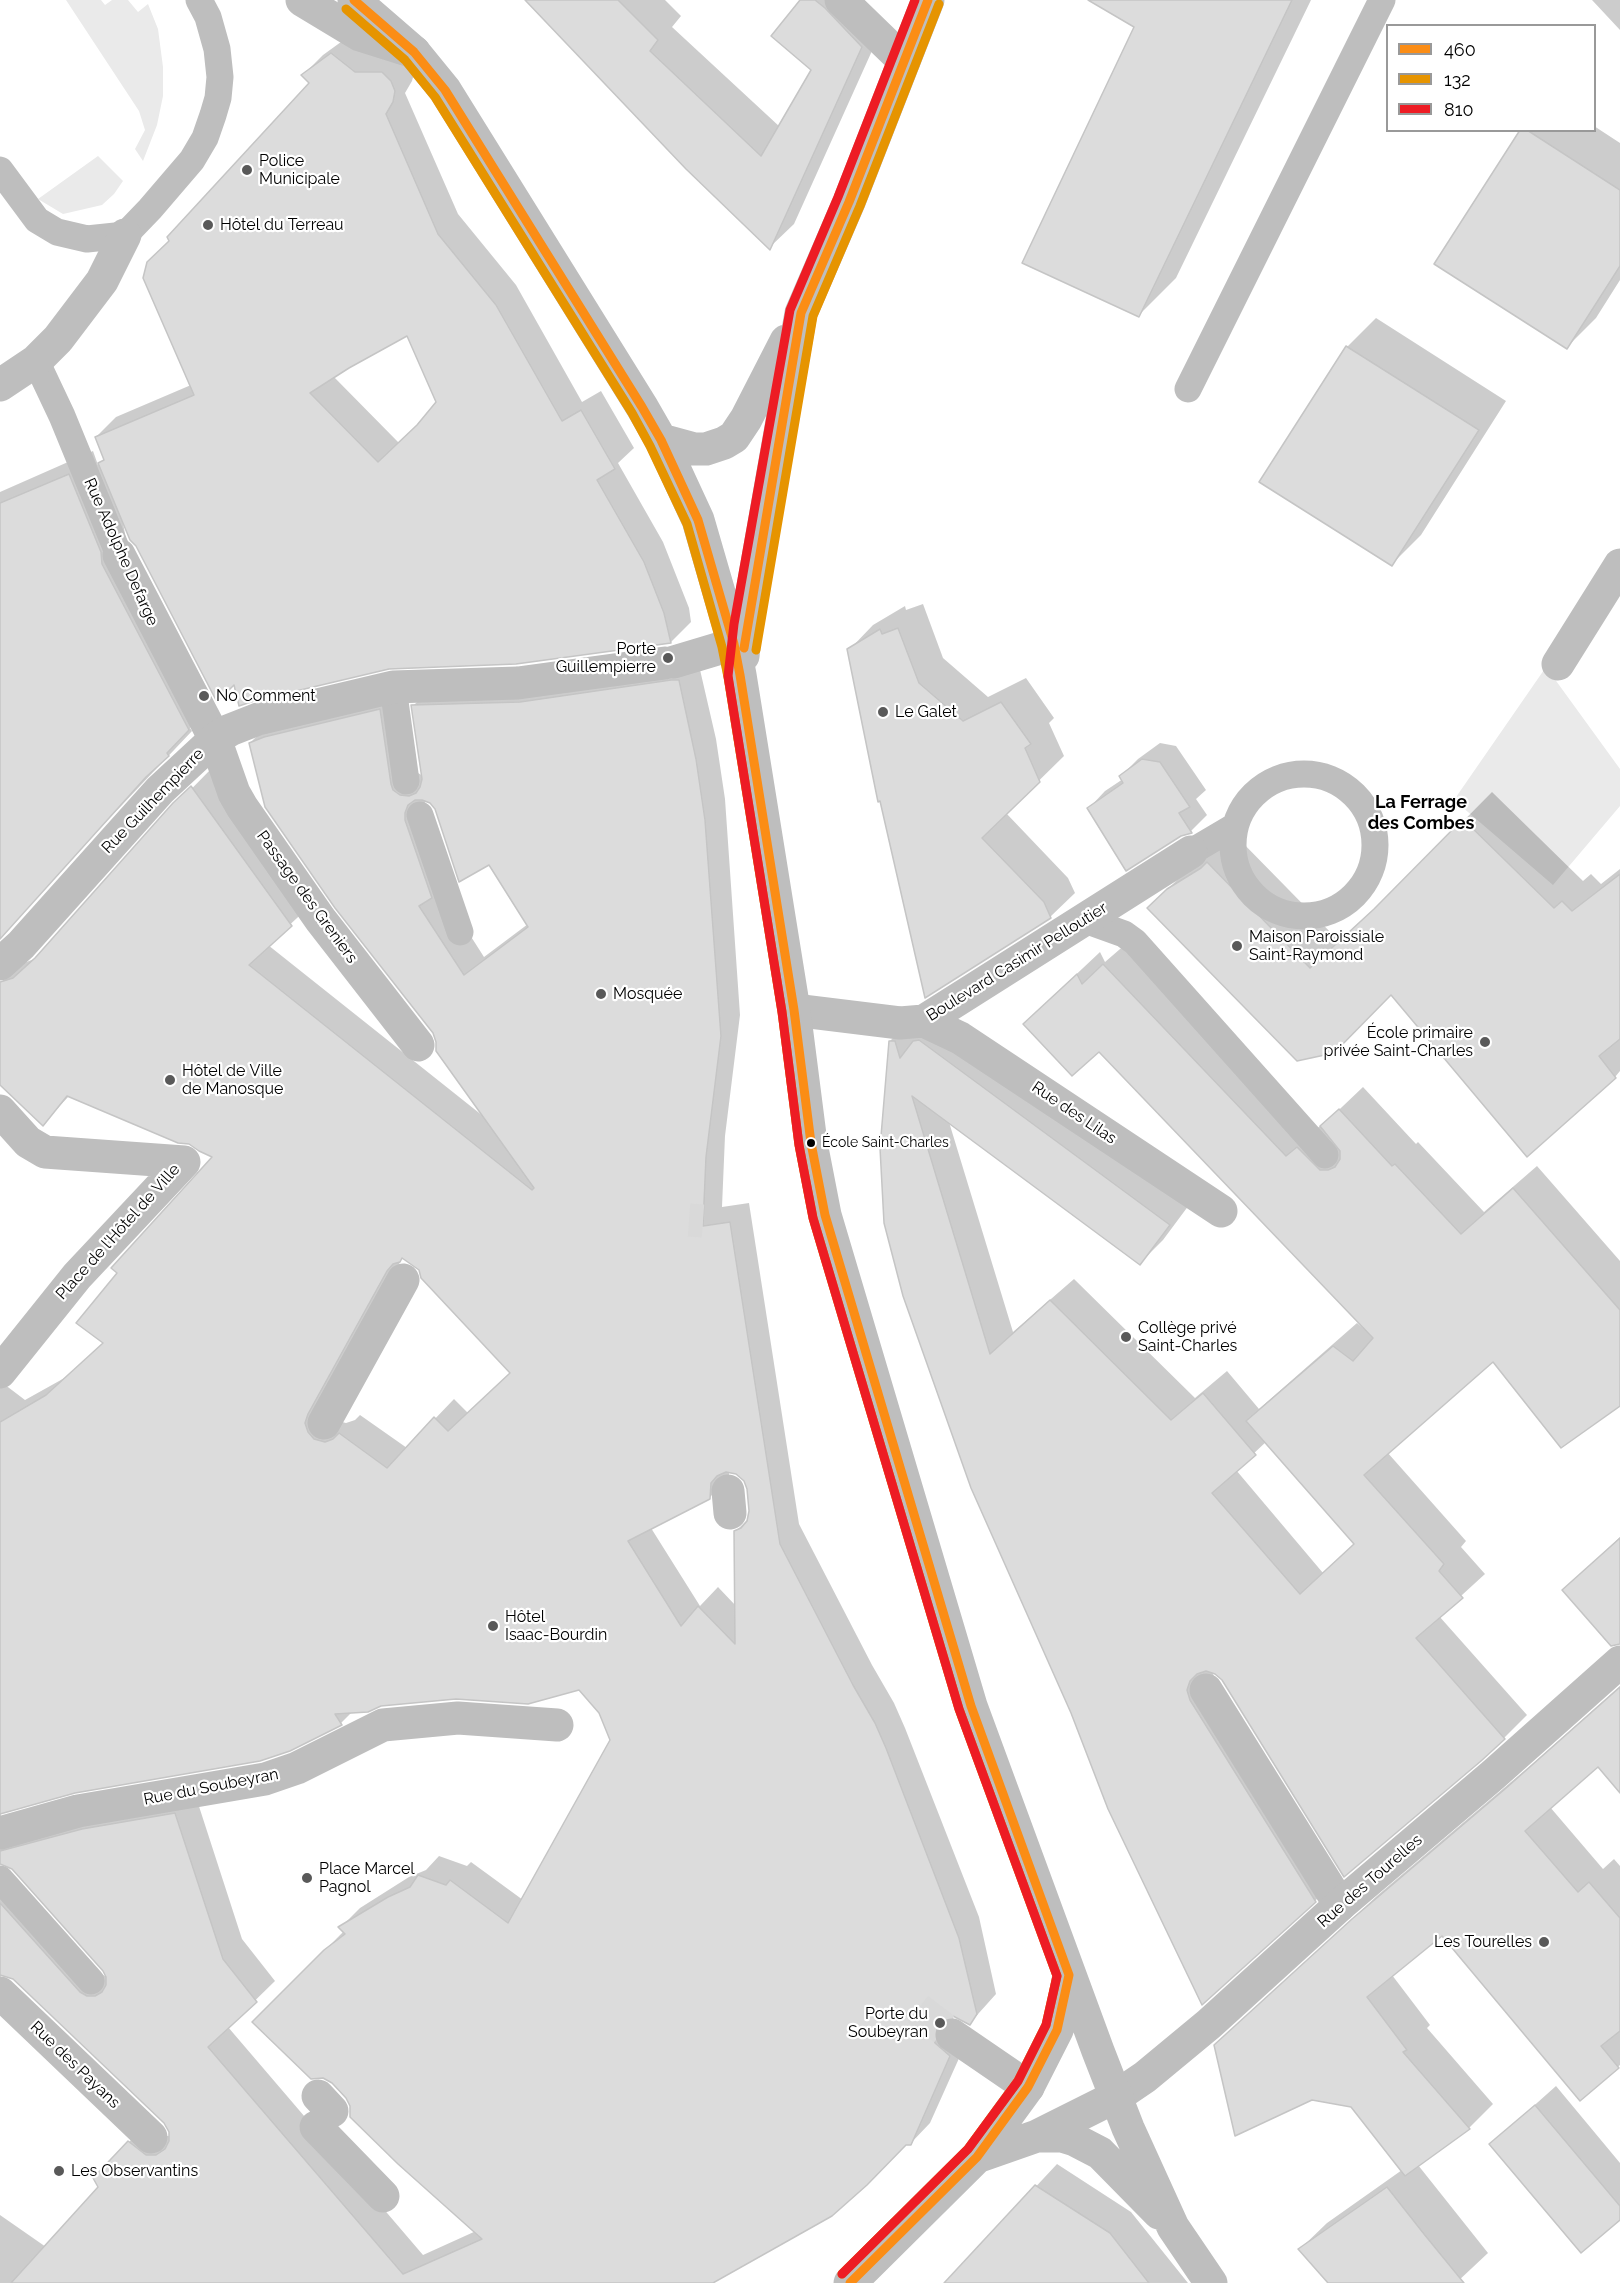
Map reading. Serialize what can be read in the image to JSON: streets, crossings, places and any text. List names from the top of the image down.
{
  "streets": {
    "street": [
      "Rue Adolphe Defarge",
      "Rue Guilhempierre",
      "Passage des Greniers",
      "Boulevard Casimir Pelloutier",
      "Rue des Lilas",
      "Place de l'Hôtel de Ville",
      "Rue du Soubeyran",
      "Rue des Tourelles",
      "Rue des Payans"
    ]
  },
  "crossings": [
    ["Rue Adolphe Defarge", "Rue Guilhempierre"],
    ["Rue Adolphe Defarge", "Passage des Greniers"],
    ["Rue Guilhempierre", "Passage des Greniers"],
    ["Boulevard Casimir Pelloutier", "Rue des Lilas"]
  ],
  "districts": ["La Ferrage des Combes"],
  "places": [
    "Police Municipale",
    "Hôtel du Terreau",
    "Porte Guillempierre",
    "No Comment",
    "Le Galet",
    "Maison Paroissiale Saint-Raymond",
    "Mosquée",
    "École primaire privée Saint-Charles",
    "Hôtel de Ville de Manosque",
    "École Saint-Charles",
    "Collège privé Saint-Charles",
    "Hôtel Isaac-Bourdin",
    "Place Marcel Pagnol",
    "Les Tourelles",
    "Porte du Soubeyran",
    "Les Observantins"
  ],
  "lines": ["transit line 460", "transit line 810", "transit line 132"],
  "legend": ["460", "132", "810"]
}
